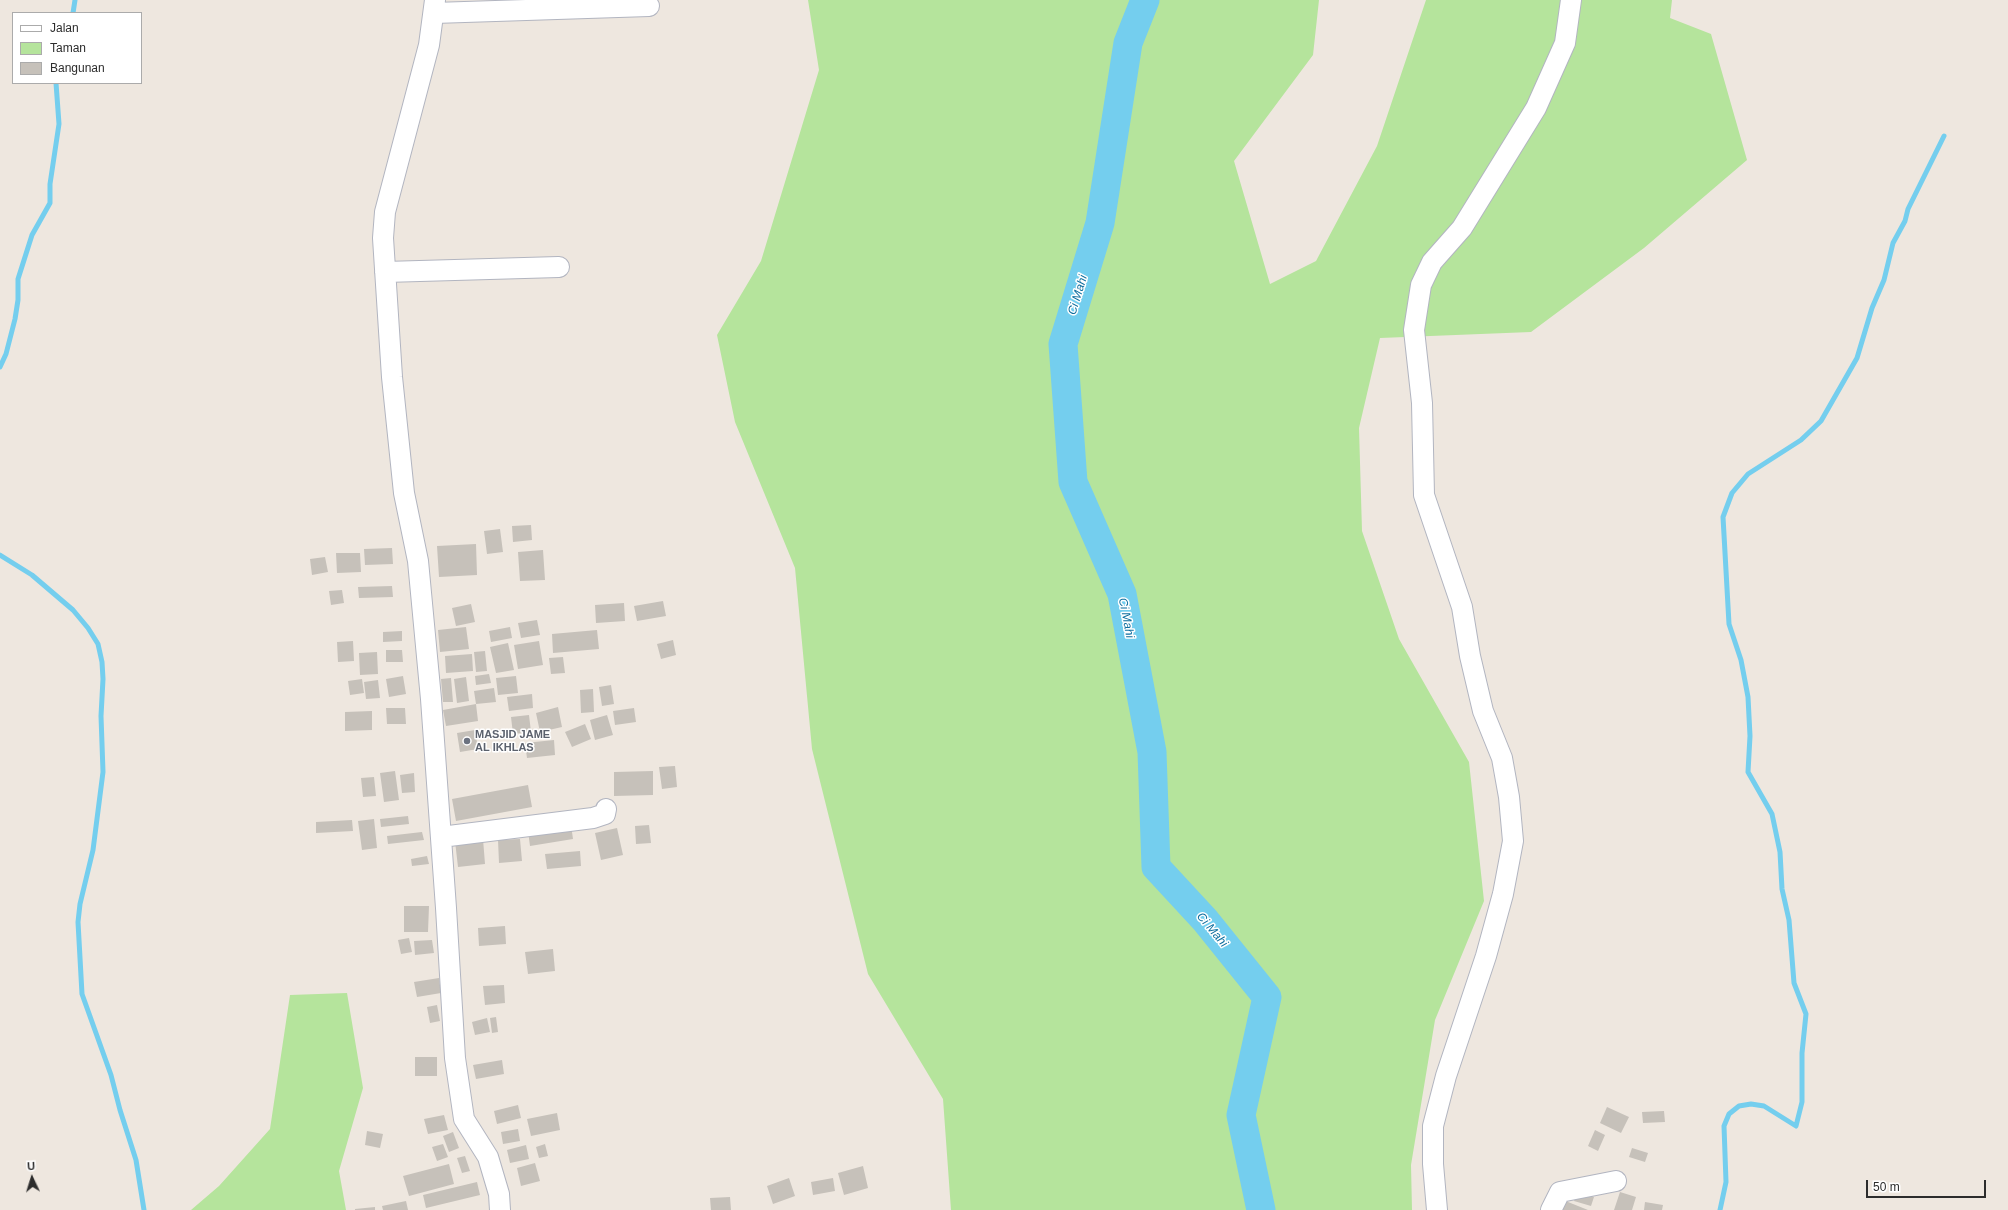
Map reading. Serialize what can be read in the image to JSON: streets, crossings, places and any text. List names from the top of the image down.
{
  "water": ["Ci Mahi"],
  "places": ["MASJID JAME AL IKHLAS"],
  "legend": ["Jalan", "Taman", "Bangunan"],
  "scale_bar": "50 m",
  "north": "top"
}
